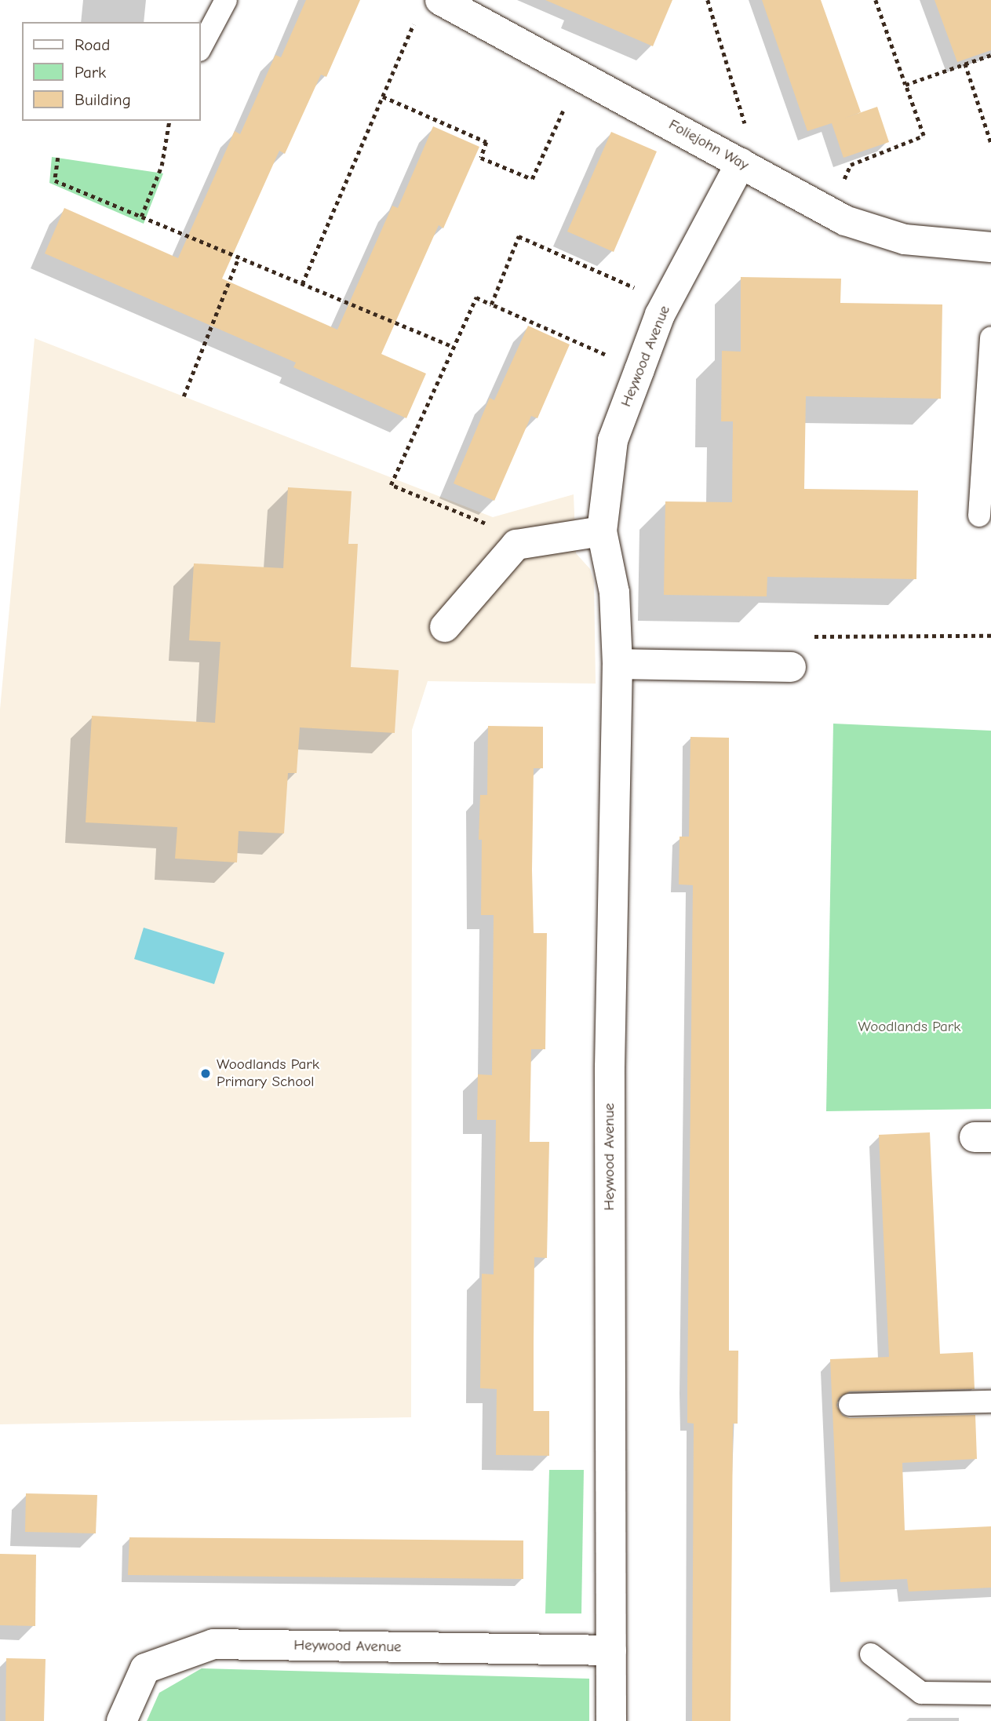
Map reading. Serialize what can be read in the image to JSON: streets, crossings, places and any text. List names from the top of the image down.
{
  "streets": {
    "street": ["Foliejohn Way", "Heywood Avenue"]
  },
  "crossings": [
    ["Foliejohn Way", "Heywood Avenue"]
  ],
  "parks": ["Woodlands Park"],
  "places": ["Woodlands Park Primary School"],
  "legend": ["Road", "Park", "Building"]
}
